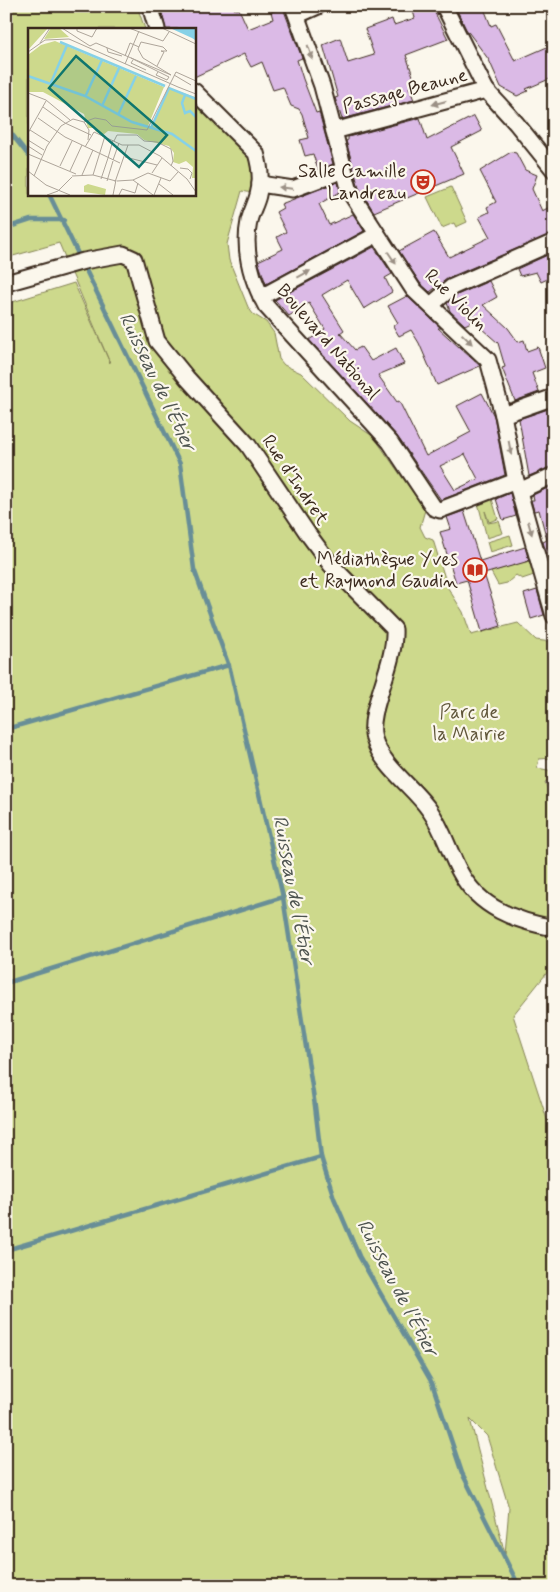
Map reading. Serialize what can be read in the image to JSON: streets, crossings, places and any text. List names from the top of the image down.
{
  "streets": {
    "street": [
      "Passage Beaune",
      "Rue Violin",
      "Boulevard National",
      "Rue d'Indret"
    ]
  },
  "crossings": [
    ["Passage Beaune", "Rue Violin"],
    ["Rue Violin", "Boulevard National"]
  ],
  "one_way": ["Passage Beaune", "Rue Violin"],
  "water": ["Ruisseau de l'Étier"],
  "parks": ["Parc de la Mairie"],
  "places": {
    "theatre": ["Salle Camille Landreau"],
    "library": ["Médiathèque Yves et Raymond Gaudin"]
  }
}
